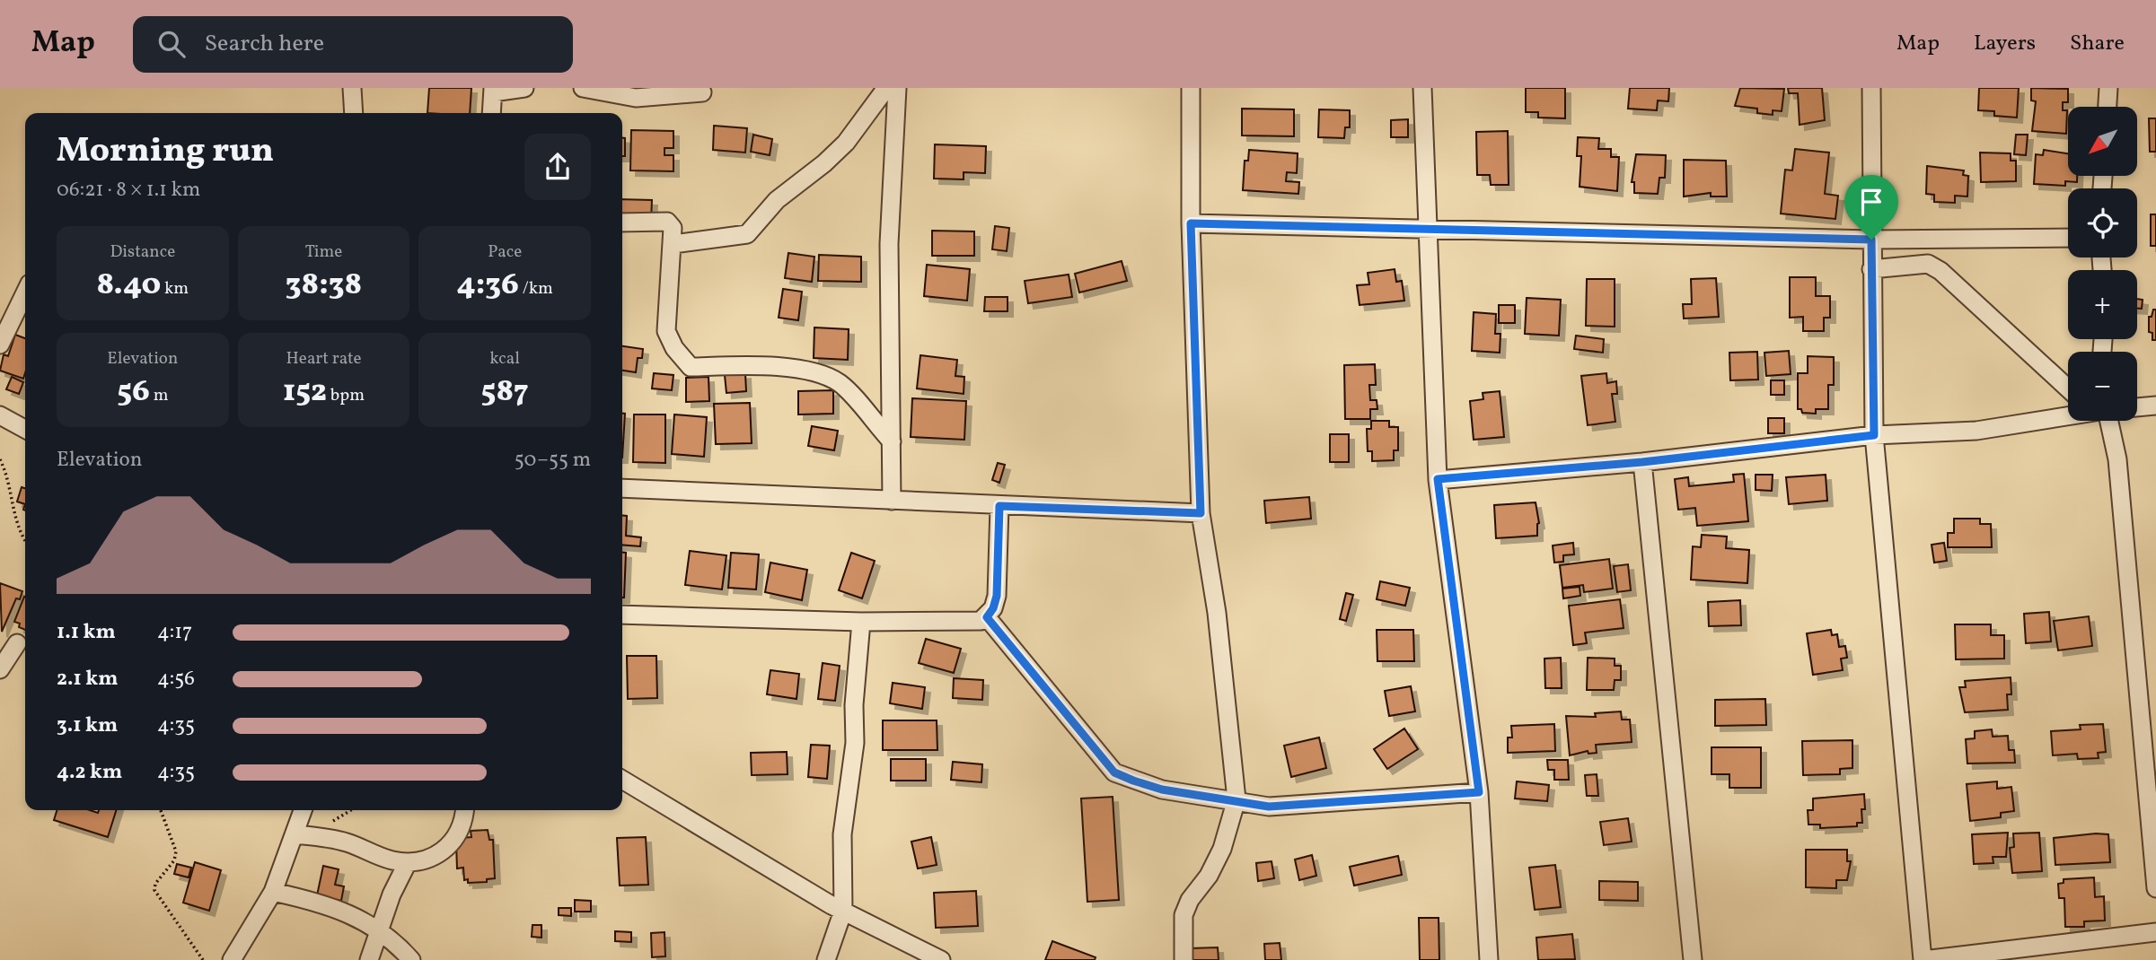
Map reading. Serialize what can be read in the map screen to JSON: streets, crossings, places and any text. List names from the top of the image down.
{
  "north": "bottom left",
  "page": {
    "header": "Map",
    "search": "Search here",
    "nav": ["Map", "Layers", "Share"],
    "map_buttons": ["+", "−"],
    "heading": ["Morning run", "06:21 · 8 × 1.1 km"],
    "stats": [
      ["Distance", "8.40 km"],
      ["Time", "38:38"],
      ["Pace", "4:36 /km"],
      ["Elevation", "56 m"],
      ["Heart rate", "152 bpm"],
      ["kcal", "587"]
    ],
    "chart": ["Elevation", "50–55 m"],
    "list": [
      {
        "name": "1.1 km",
        "note": "4:17"
      },
      {
        "name": "2.1 km",
        "note": "4:56"
      },
      {
        "name": "3.1 km",
        "note": "4:35"
      },
      {
        "name": "4.2 km",
        "note": "4:35"
      }
    ]
  }
}
